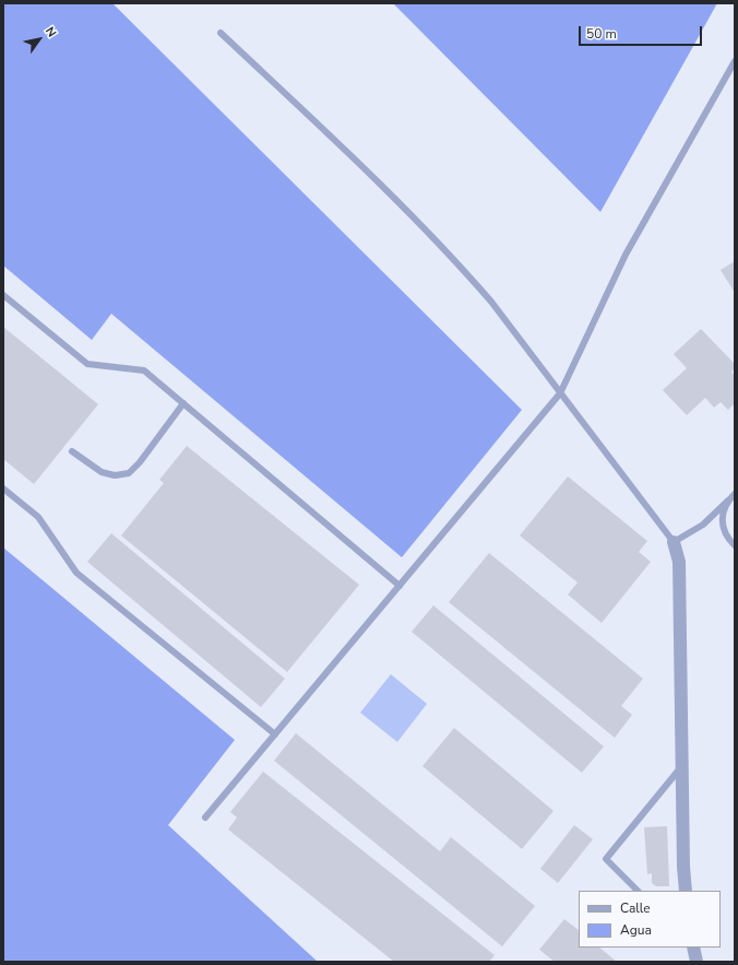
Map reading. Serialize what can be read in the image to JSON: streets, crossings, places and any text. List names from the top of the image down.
{
  "legend": ["Calle", "Agua"],
  "scale_bar": "50 m",
  "north": "top right"
}
